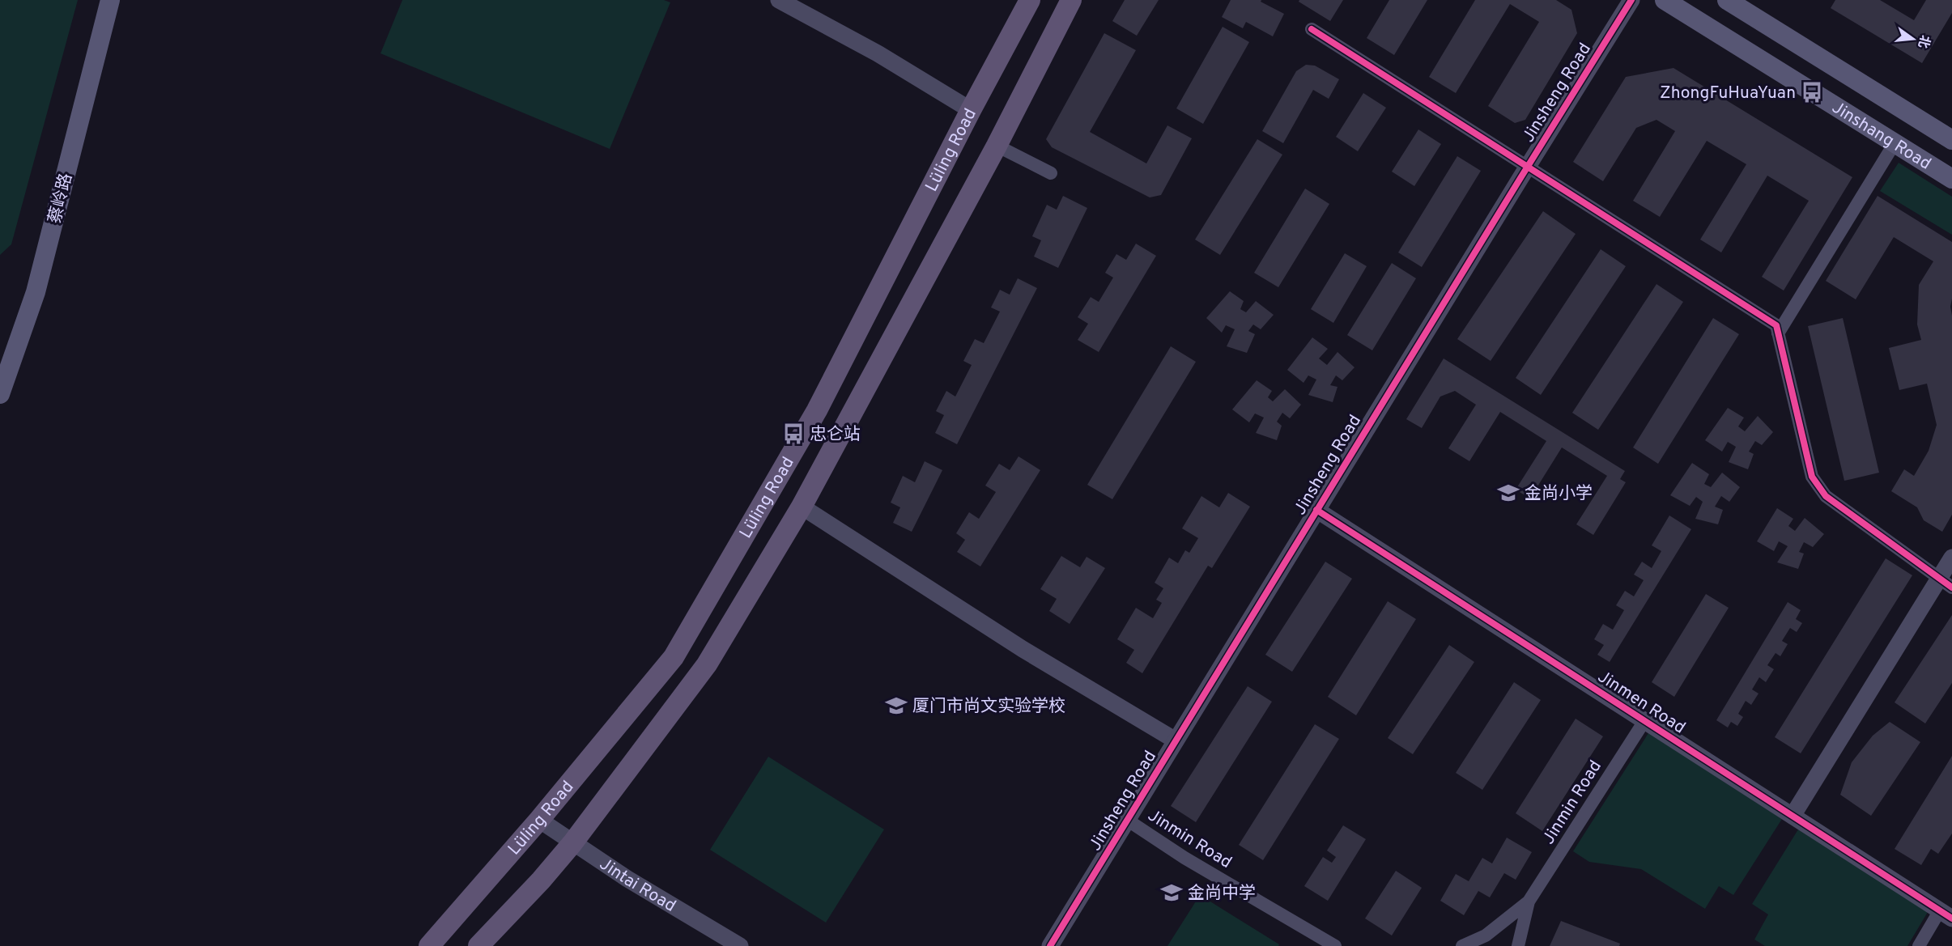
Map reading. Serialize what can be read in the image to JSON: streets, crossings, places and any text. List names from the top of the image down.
{
  "streets": {
    "main road": ["Jinshang Road", "Lüling Road", "蔡岭路"],
    "street": [
      "Jinsheng Road",
      "Jinmen Road",
      "Jinmin Road",
      "Jintai Road"
    ]
  },
  "crossings": [
    ["Jinsheng Road", "Jinmen Road"],
    ["Jinsheng Road", "Jinmin Road"],
    ["Lüling Road", "Jintai Road"],
    ["Jinmen Road", "Jinmin Road"]
  ],
  "places": {
    "bus stop": ["ZhongFuHuaYuan", "忠仑站"],
    "school or university": ["金尚小学", "厦门市尚文实验学校", "金尚中学"]
  },
  "north": "right"
}
